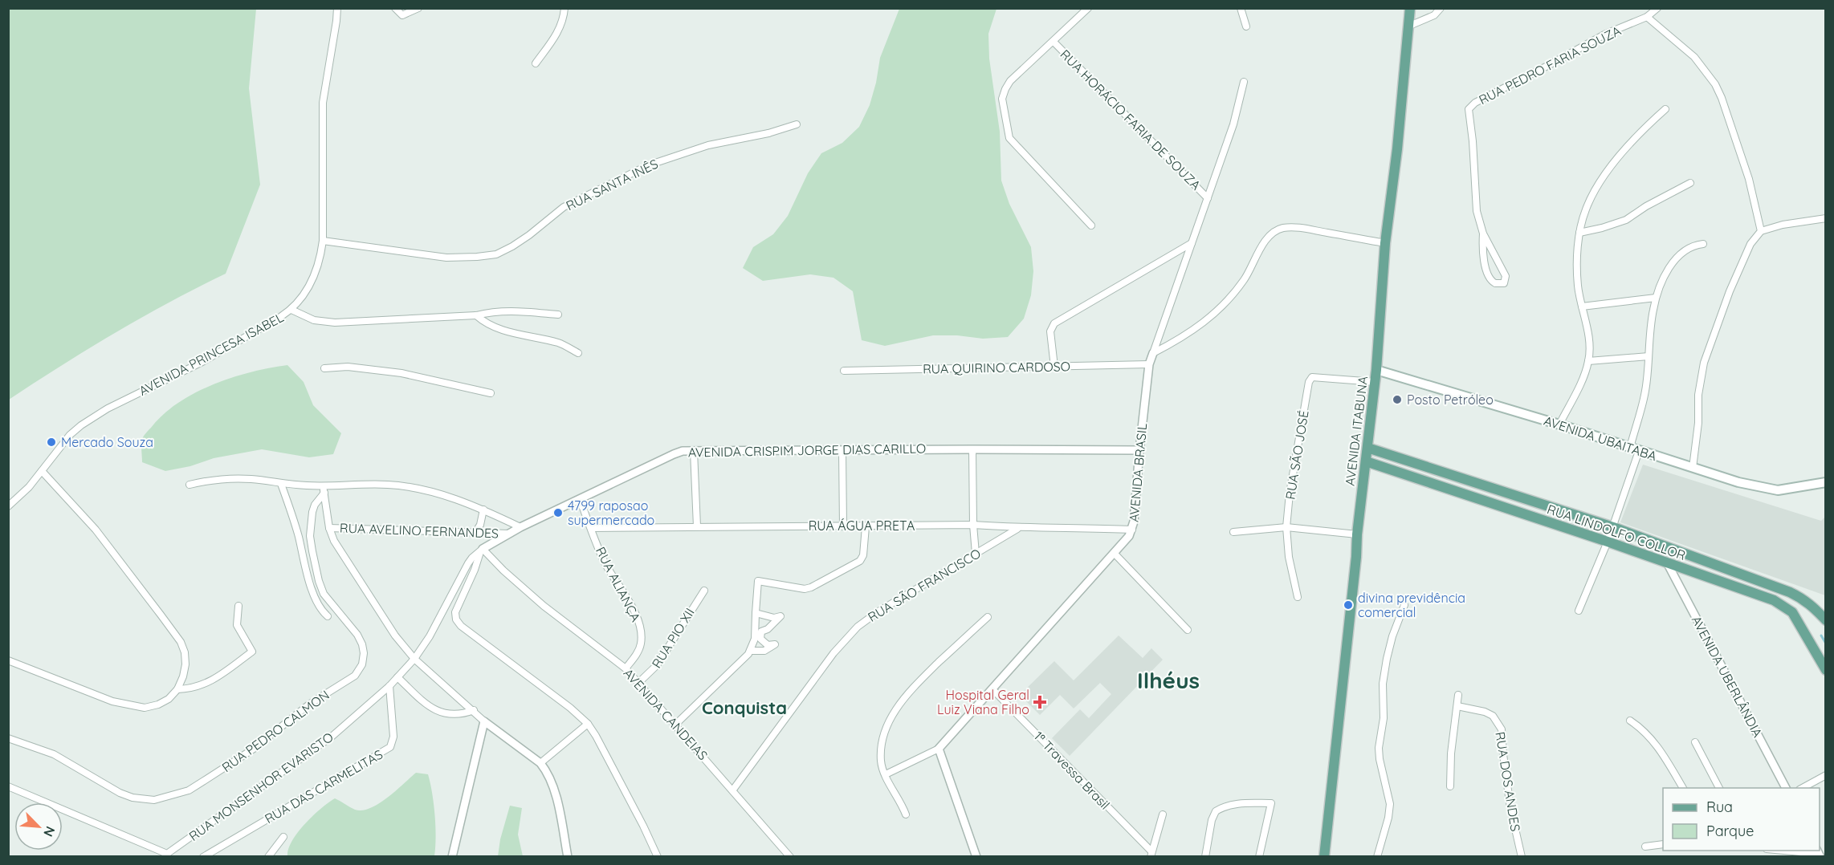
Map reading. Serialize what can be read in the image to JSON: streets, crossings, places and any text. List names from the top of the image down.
{
  "streets": {
    "main road": ["AVENIDA ITABUNA", "AVENIDA UBAITABA", "RUA LINDOLFO COLLOR"],
    "street": [
      "RUA PEDRO FARIA SOUZA",
      "RUA HORÁCIO FARIA DE SOUZA",
      "RUA SANTA INÊS",
      "AVENIDA PRINCESA ISABEL",
      "RUA QUIRINO CARDOSO",
      "AVENIDA CRISPIM JORGE DIAS CARILLO",
      "RUA SÃO JOSÉ",
      "AVENIDA BRASIL",
      "RUA ÁGUA PRETA",
      "RUA AVELINO FERNANDES",
      "RUA ALIANÇA",
      "RUA SÃO FRANCISCO",
      "RUA PIO XII",
      "AVENIDA UBERLÂNDIA",
      "AVENIDA CANDEIAS",
      "RUA PEDRO CALMON",
      "1ª Travessa Brasil",
      "RUA DOS ANDES",
      "RUA MONSENHOR EVARISTO",
      "RUA DAS CARMELITAS"
    ]
  },
  "crossings": [
    ["RUA HORÁCIO FARIA DE SOUZA", "AVENIDA BRASIL"],
    ["RUA SANTA INÊS", "AVENIDA PRINCESA ISABEL"],
    ["RUA QUIRINO CARDOSO", "AVENIDA BRASIL"],
    ["AVENIDA ITABUNA", "AVENIDA UBAITABA"],
    ["AVENIDA ITABUNA", "RUA SÃO JOSÉ"],
    ["AVENIDA ITABUNA", "RUA LINDOLFO COLLOR"],
    ["AVENIDA CRISPIM JORGE DIAS CARILLO", "AVENIDA BRASIL"],
    ["AVENIDA CRISPIM JORGE DIAS CARILLO", "RUA AVELINO FERNANDES"],
    ["AVENIDA CRISPIM JORGE DIAS CARILLO", "RUA ALIANÇA"],
    ["AVENIDA CRISPIM JORGE DIAS CARILLO", "AVENIDA CANDEIAS"],
    ["AVENIDA CRISPIM JORGE DIAS CARILLO", "RUA MONSENHOR EVARISTO"],
    ["AVENIDA BRASIL", "RUA ÁGUA PRETA"],
    ["AVENIDA BRASIL", "1ª Travessa Brasil"],
    ["RUA ÁGUA PRETA", "RUA ALIANÇA"],
    ["RUA ÁGUA PRETA", "RUA SÃO FRANCISCO"],
    ["RUA AVELINO FERNANDES", "RUA PEDRO CALMON"],
    ["RUA AVELINO FERNANDES", "RUA MONSENHOR EVARISTO"],
    ["RUA LINDOLFO COLLOR", "AVENIDA UBERLÂNDIA"],
    ["RUA ALIANÇA", "AVENIDA CANDEIAS"],
    ["RUA SÃO FRANCISCO", "AVENIDA CANDEIAS"],
    ["RUA PIO XII", "AVENIDA CANDEIAS"],
    ["RUA MONSENHOR EVARISTO", "RUA DAS CARMELITAS"]
  ],
  "districts": ["Ilhéus", "Conquista"],
  "places": {
    "other": [
      "Posto Petróleo",
      "Mercado Souza",
      "4799 raposao supermercado",
      "divina previdência comercial"
    ],
    "health": ["Hospital Geral Luiz Viana Filho"]
  },
  "legend": ["Rua", "Parque"],
  "north": "bottom right"
}
